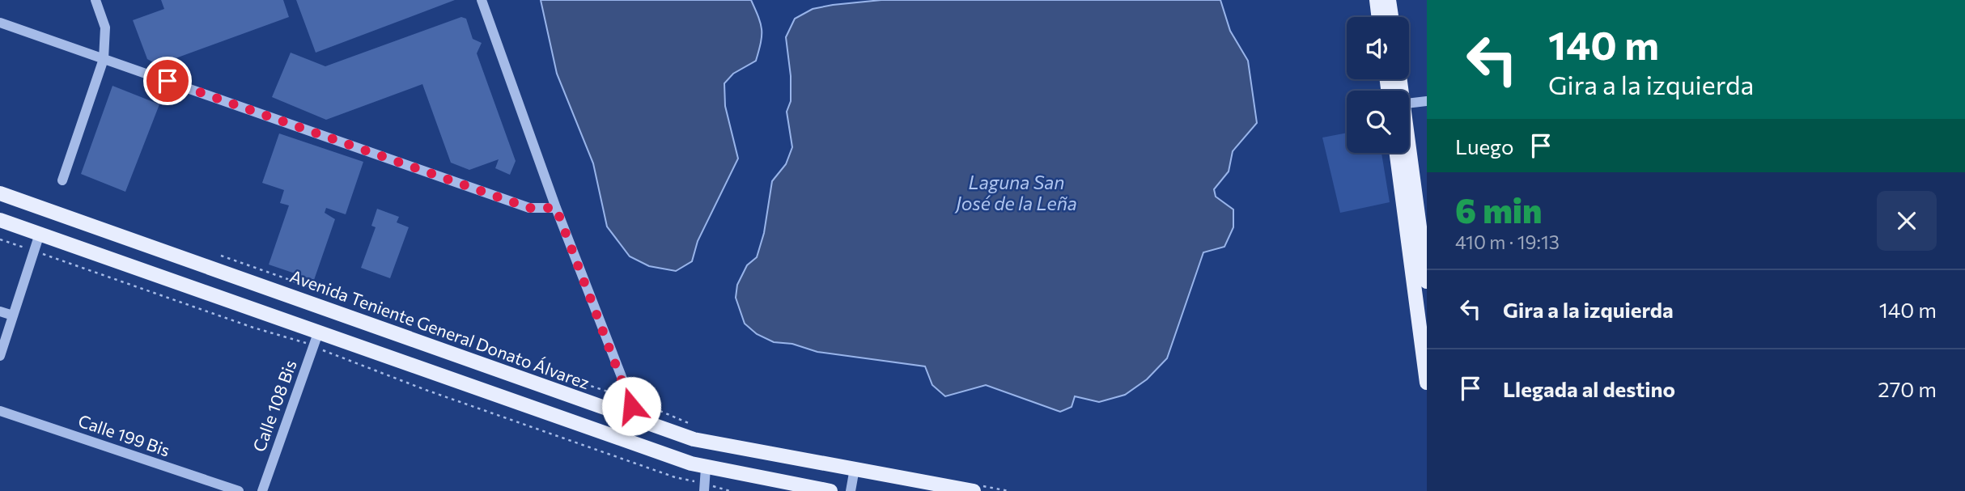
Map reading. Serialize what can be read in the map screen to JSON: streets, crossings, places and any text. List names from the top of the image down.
{
  "streets": {
    "main road": ["Avenida Teniente General Donato Álvarez"],
    "street": ["Calle 108 Bis", "Calle 199 Bis"]
  },
  "water": ["Laguna San José de la Leña"],
  "page": {
    "turn": ["140 m", "Gira a la izquierda"],
    "then": "Luego",
    "heading": ["6 min", "410 m · 19:13"],
    "list": [
      {
        "name": "Gira a la izquierda",
        "value": "140 m"
      },
      {
        "name": "Llegada al destino",
        "value": "270 m"
      }
    ]
  }
}
